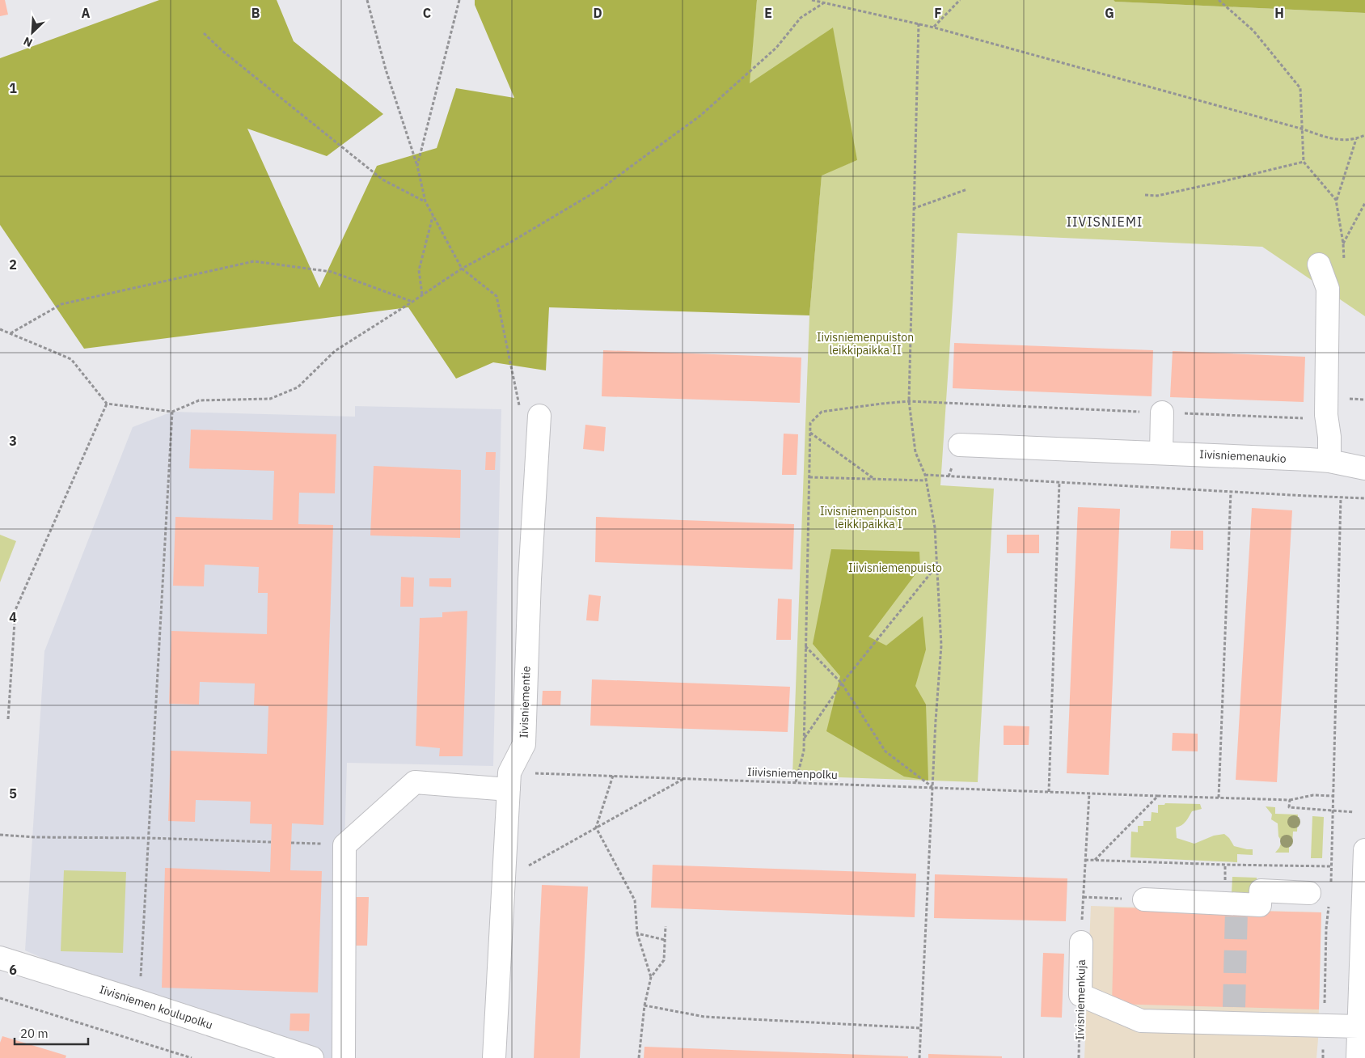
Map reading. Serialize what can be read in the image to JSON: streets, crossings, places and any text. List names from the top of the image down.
{
  "streets": {
    "street": [
      "Iivisniemenaukio",
      "Iivisniementie",
      "Iivisniemenkuja",
      "Iivisniemen koulupolku"
    ],
    "path": ["Iiivisniemenpolku"]
  },
  "crossings": [
    ["Iivisniementie", "Iiivisniemenpolku"]
  ],
  "districts": ["IIVISNIEMI"],
  "parks": ["Iivisniemenpuiston leikkipaikka II", "Iivisniemenpuiston leikkipaikka I", "Iiivisniemenpuisto"],
  "scale_bar": "20 m",
  "north": "bottom left",
  "grid": {
    "columns": [
      "A",
      "B",
      "C",
      "D",
      "E",
      "F",
      "G",
      "H"
    ],
    "rows": [
      "1",
      "2",
      "3",
      "4",
      "5",
      "6"
    ]
  }
}
